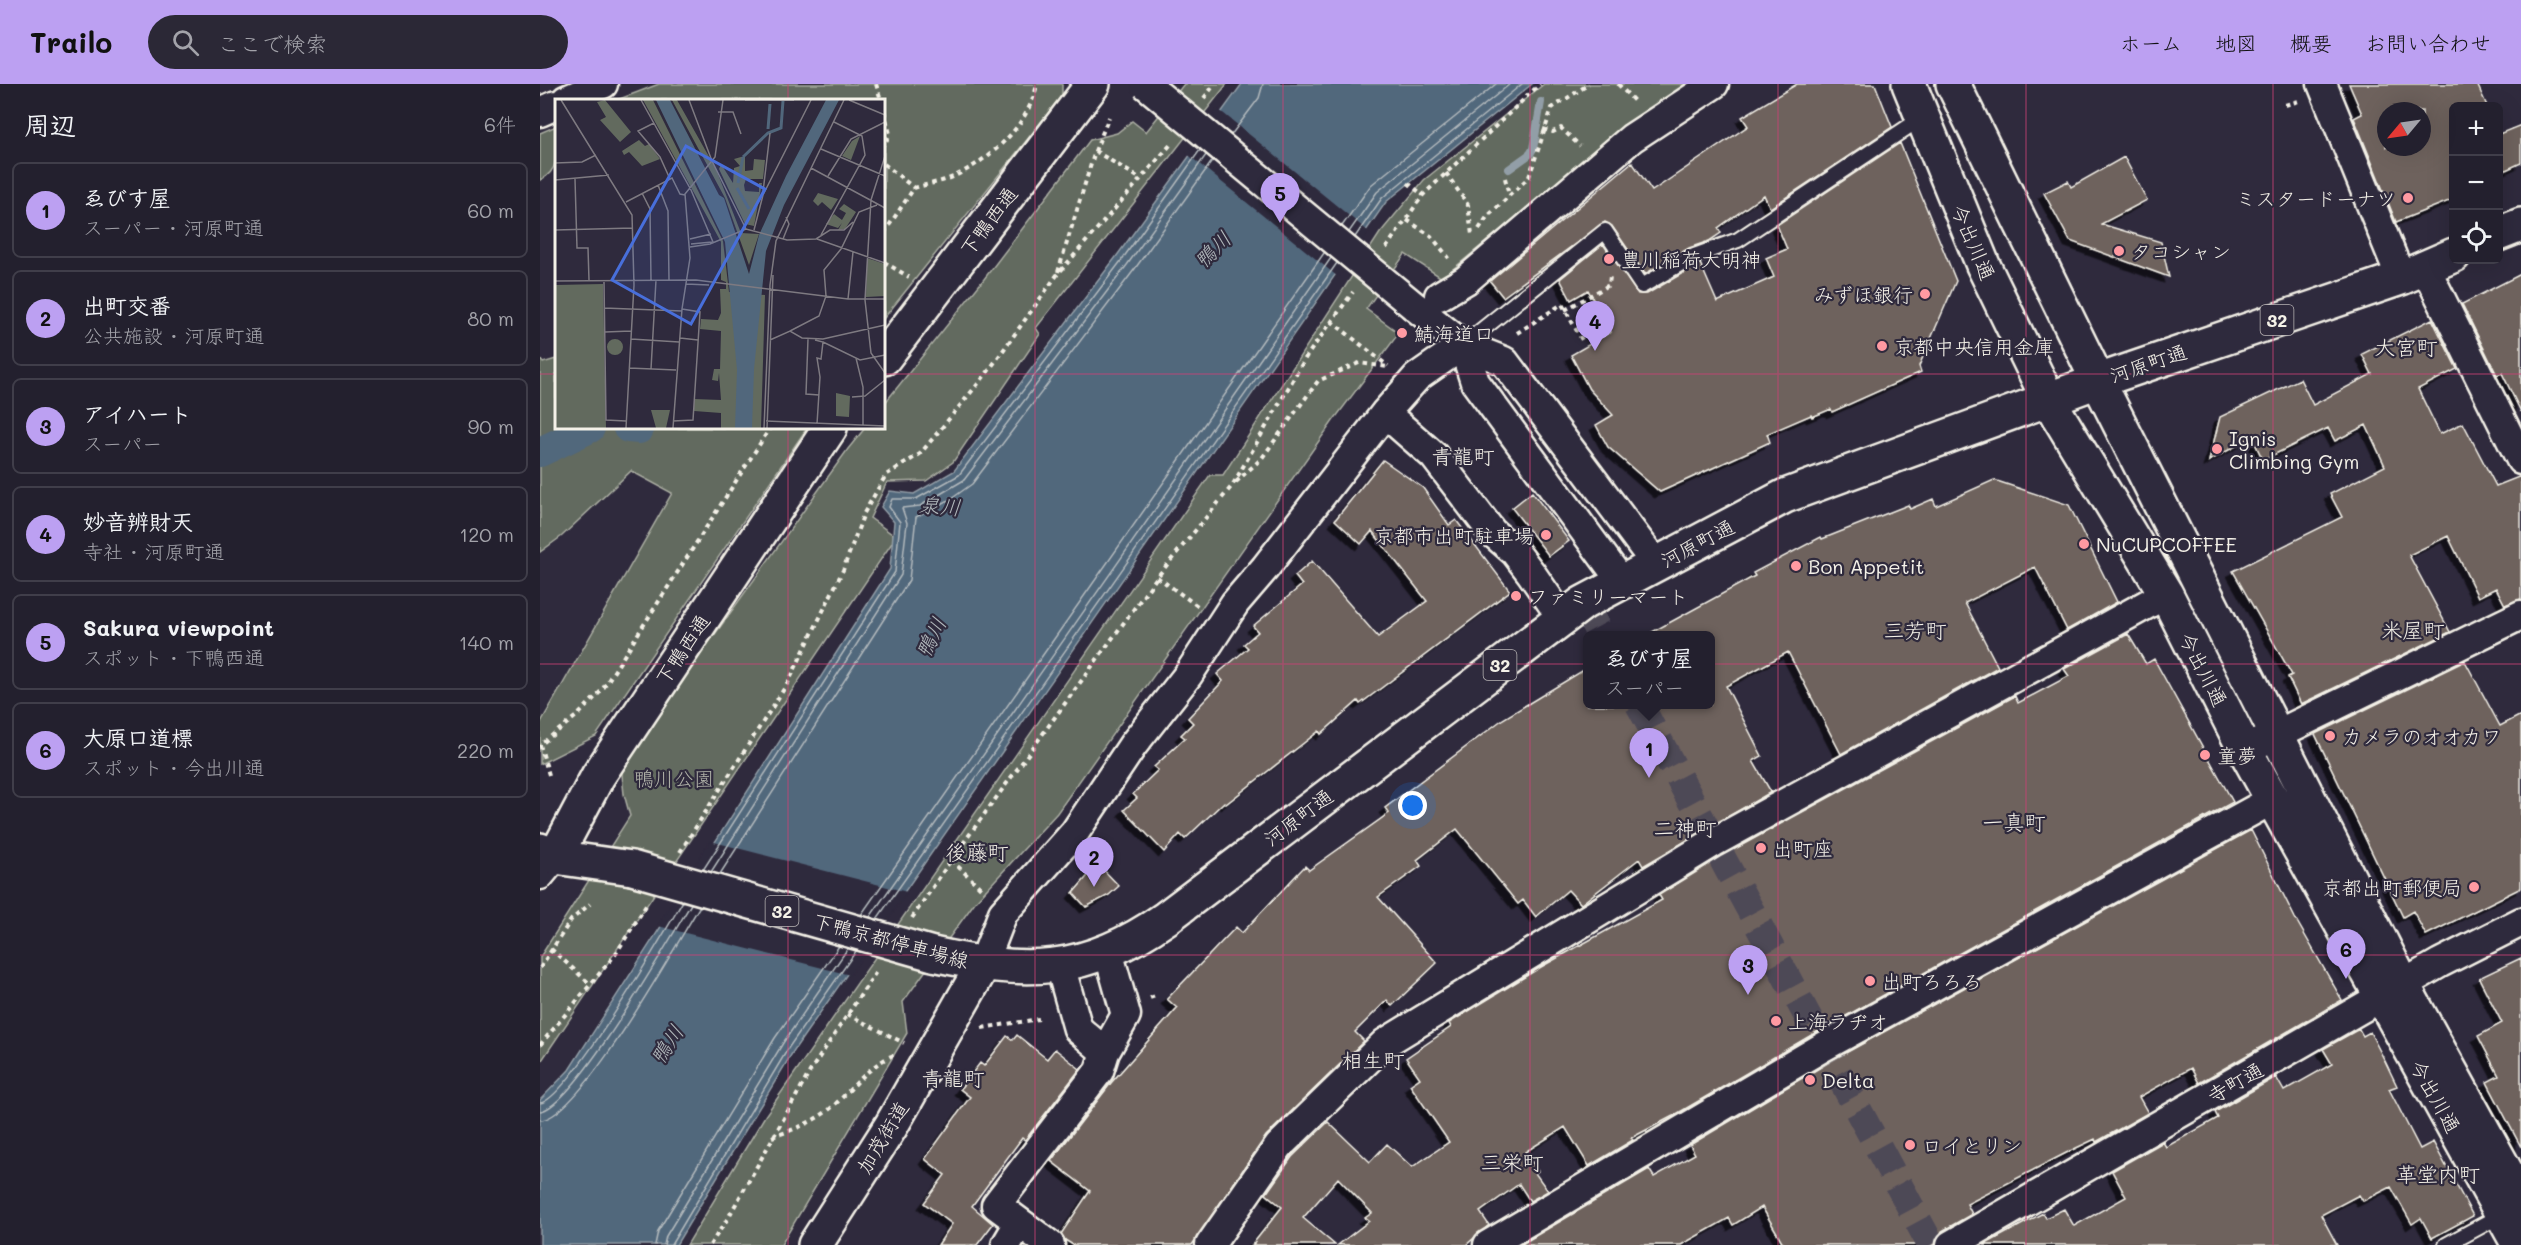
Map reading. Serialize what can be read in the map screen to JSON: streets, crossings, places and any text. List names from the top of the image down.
{
  "streets": {
    "main road": [
      "下鴨西通",
      "今出川通",
      "32",
      "河原町通",
      "下鴨京都停車場線",
      "加茂街道"
    ],
    "street": ["寺町通"]
  },
  "crossings": [
    ["下鴨西通", "下鴨京都停車場線"],
    ["今出川通", "河原町通"],
    ["今出川通", "寺町通"],
    ["河原町通", "下鴨京都停車場線"],
    ["河原町通", "加茂街道"],
    ["下鴨京都停車場線", "加茂街道"]
  ],
  "districts": [
    "大宮町",
    "青龍町",
    "三芳町",
    "米屋町",
    "一真町",
    "二神町",
    "後藤町",
    "相生町",
    "青龍町",
    "三栄町",
    "革堂内町"
  ],
  "water": ["鴨川", "泉川"],
  "parks": ["鴨川公園"],
  "places": [
    "ミスタードーナツ",
    "タコシャン",
    "豊川稲荷大明神",
    "みずほ銀行",
    "鯖海道口",
    "京都中央信用金庫",
    "Ignis Climbing Gym",
    "京都市出町駐車場",
    "NuCUPCOFFEE",
    "Bon Appetit",
    "ファミリーマート",
    "カメラのオオカワ",
    "童夢",
    "出町座",
    "京都出町郵便局",
    "出町ろろろ",
    "上海ラヂオ",
    "Delta",
    "ロイとリン"
  ],
  "north": "bottom left",
  "page": {
    "header": "Trailo",
    "search": "ここで検索",
    "nav": [
      "ホーム",
      "地図",
      "概要",
      "お問い合わせ"
    ],
    "heading": ["周辺", "6件"],
    "map_buttons": ["+", "−"],
    "list": [
      {
        "mark": "1",
        "name": "ゑびす屋",
        "note": "スーパー · 河原町通",
        "value": "60 m"
      },
      {
        "mark": "2",
        "name": "出町交番",
        "note": "公共施設 · 河原町通",
        "value": "80 m"
      },
      {
        "mark": "3",
        "name": "アイハート",
        "note": "スーパー",
        "value": "90 m"
      },
      {
        "mark": "4",
        "name": "妙音辨財天",
        "note": "寺社 · 河原町通",
        "value": "120 m"
      },
      {
        "mark": "5",
        "name": "Sakura viewpoint",
        "note": "スポット · 下鴨西通",
        "value": "140 m"
      },
      {
        "mark": "6",
        "name": "大原口道標",
        "note": "スポット · 今出川通",
        "value": "220 m"
      }
    ],
    "pins": [
      "5",
      "4",
      "1",
      "2",
      "6",
      "3"
    ],
    "popup": ["ゑびす屋", "スーパー"]
  }
}
